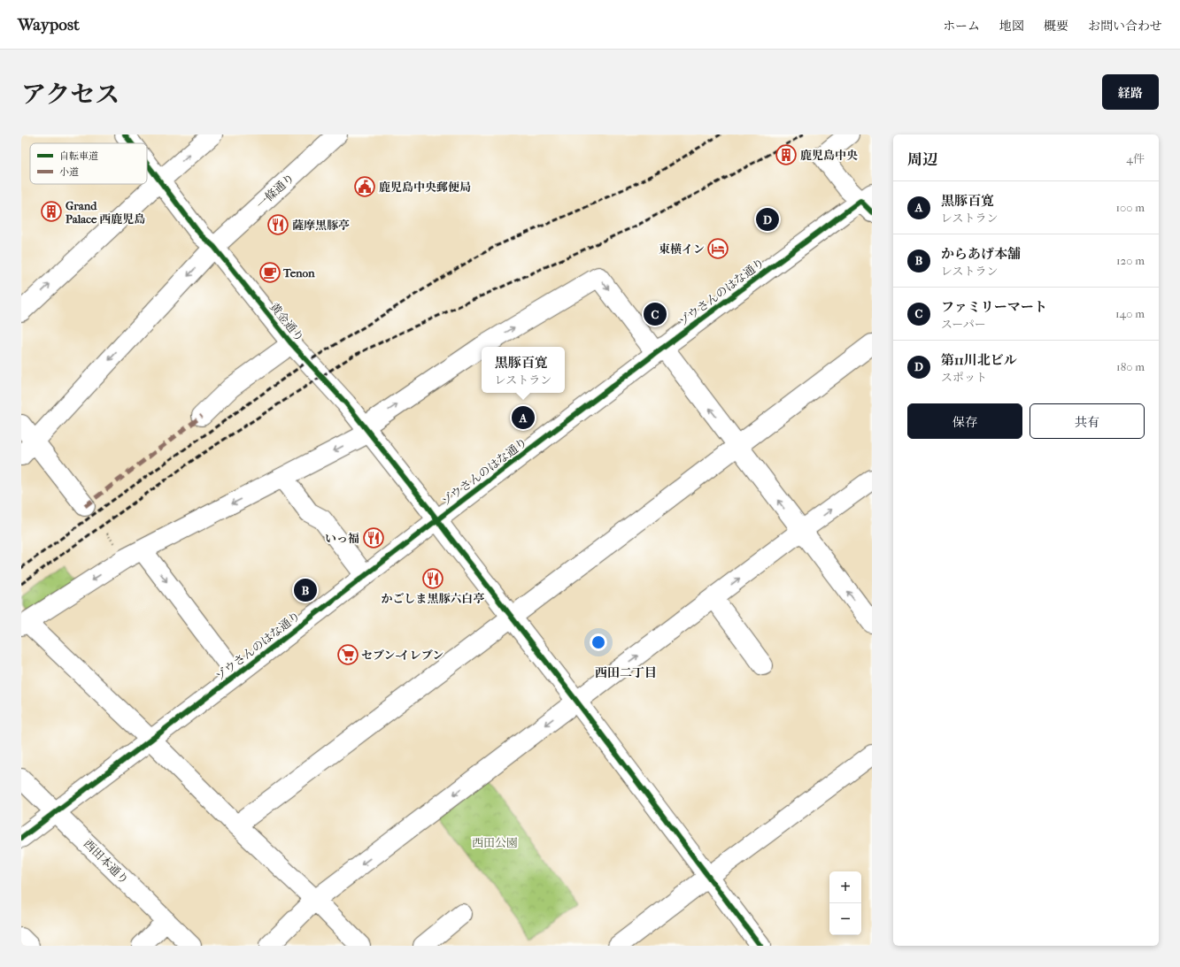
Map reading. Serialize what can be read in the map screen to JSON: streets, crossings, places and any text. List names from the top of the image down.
{
  "streets": {
    "street": [
      "一條通り",
      "ゾウさんのはな通り",
      "黄金通り",
      "西田本通り"
    ]
  },
  "crossings": [
    ["一條通り", "黄金通り"],
    ["ゾウさんのはな通り", "黄金通り"],
    ["ゾウさんのはな通り", "西田本通り"]
  ],
  "districts": ["西田二丁目"],
  "parks": ["西田公園"],
  "places": {
    "building": ["鹿児島中央", "Grand Palace 西鹿児島"],
    "public building": ["鹿児島中央郵便局"],
    "restaurant": ["薩摩黒豚亭", "いっ福", "かごしま黒豚六白亭"],
    "hotel": ["東横イン"],
    "cafe": ["Tenon"],
    "supermarket": ["セブン-イレブン"]
  },
  "legend": ["自転車道", "小道"],
  "page": {
    "header": "Waypost",
    "nav": [
      "ホーム",
      "地図",
      "概要",
      "お問い合わせ"
    ],
    "title": "アクセス",
    "buttons": [
      "経路",
      ["保存", "共有"]
    ],
    "heading": ["周辺", "4件"],
    "list": [
      {
        "mark": "A",
        "name": "黒豚百寛",
        "note": "レストラン",
        "value": "100 m"
      },
      {
        "mark": "B",
        "name": "からあげ本舗",
        "note": "レストラン",
        "value": "120 m"
      },
      {
        "mark": "C",
        "name": "ファミリーマート",
        "note": "スーパー",
        "value": "140 m"
      },
      {
        "mark": "D",
        "name": "第11川北ビル",
        "note": "スポット",
        "value": "180 m"
      }
    ],
    "pins": [
      "D",
      "C",
      "A",
      "B"
    ],
    "popup": ["黒豚百寛", "レストラン"],
    "map_buttons": ["+", "−"]
  }
}
